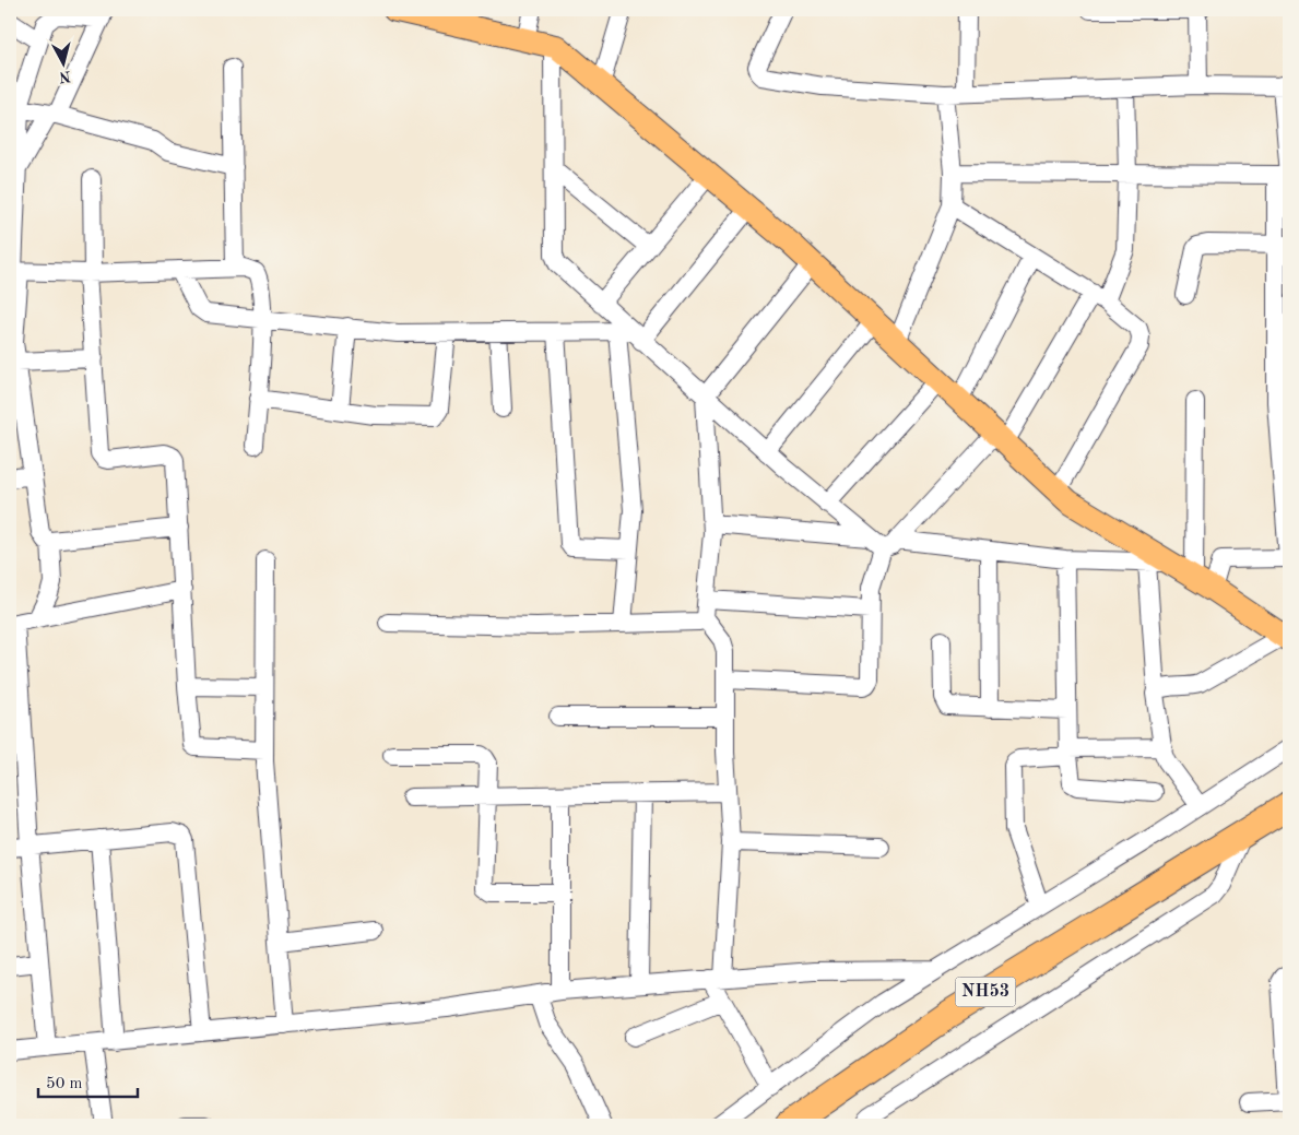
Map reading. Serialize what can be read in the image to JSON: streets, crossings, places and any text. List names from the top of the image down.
{
  "streets": {
    "highway": ["NH53"]
  },
  "scale_bar": "50 m",
  "north": "bottom"
}
